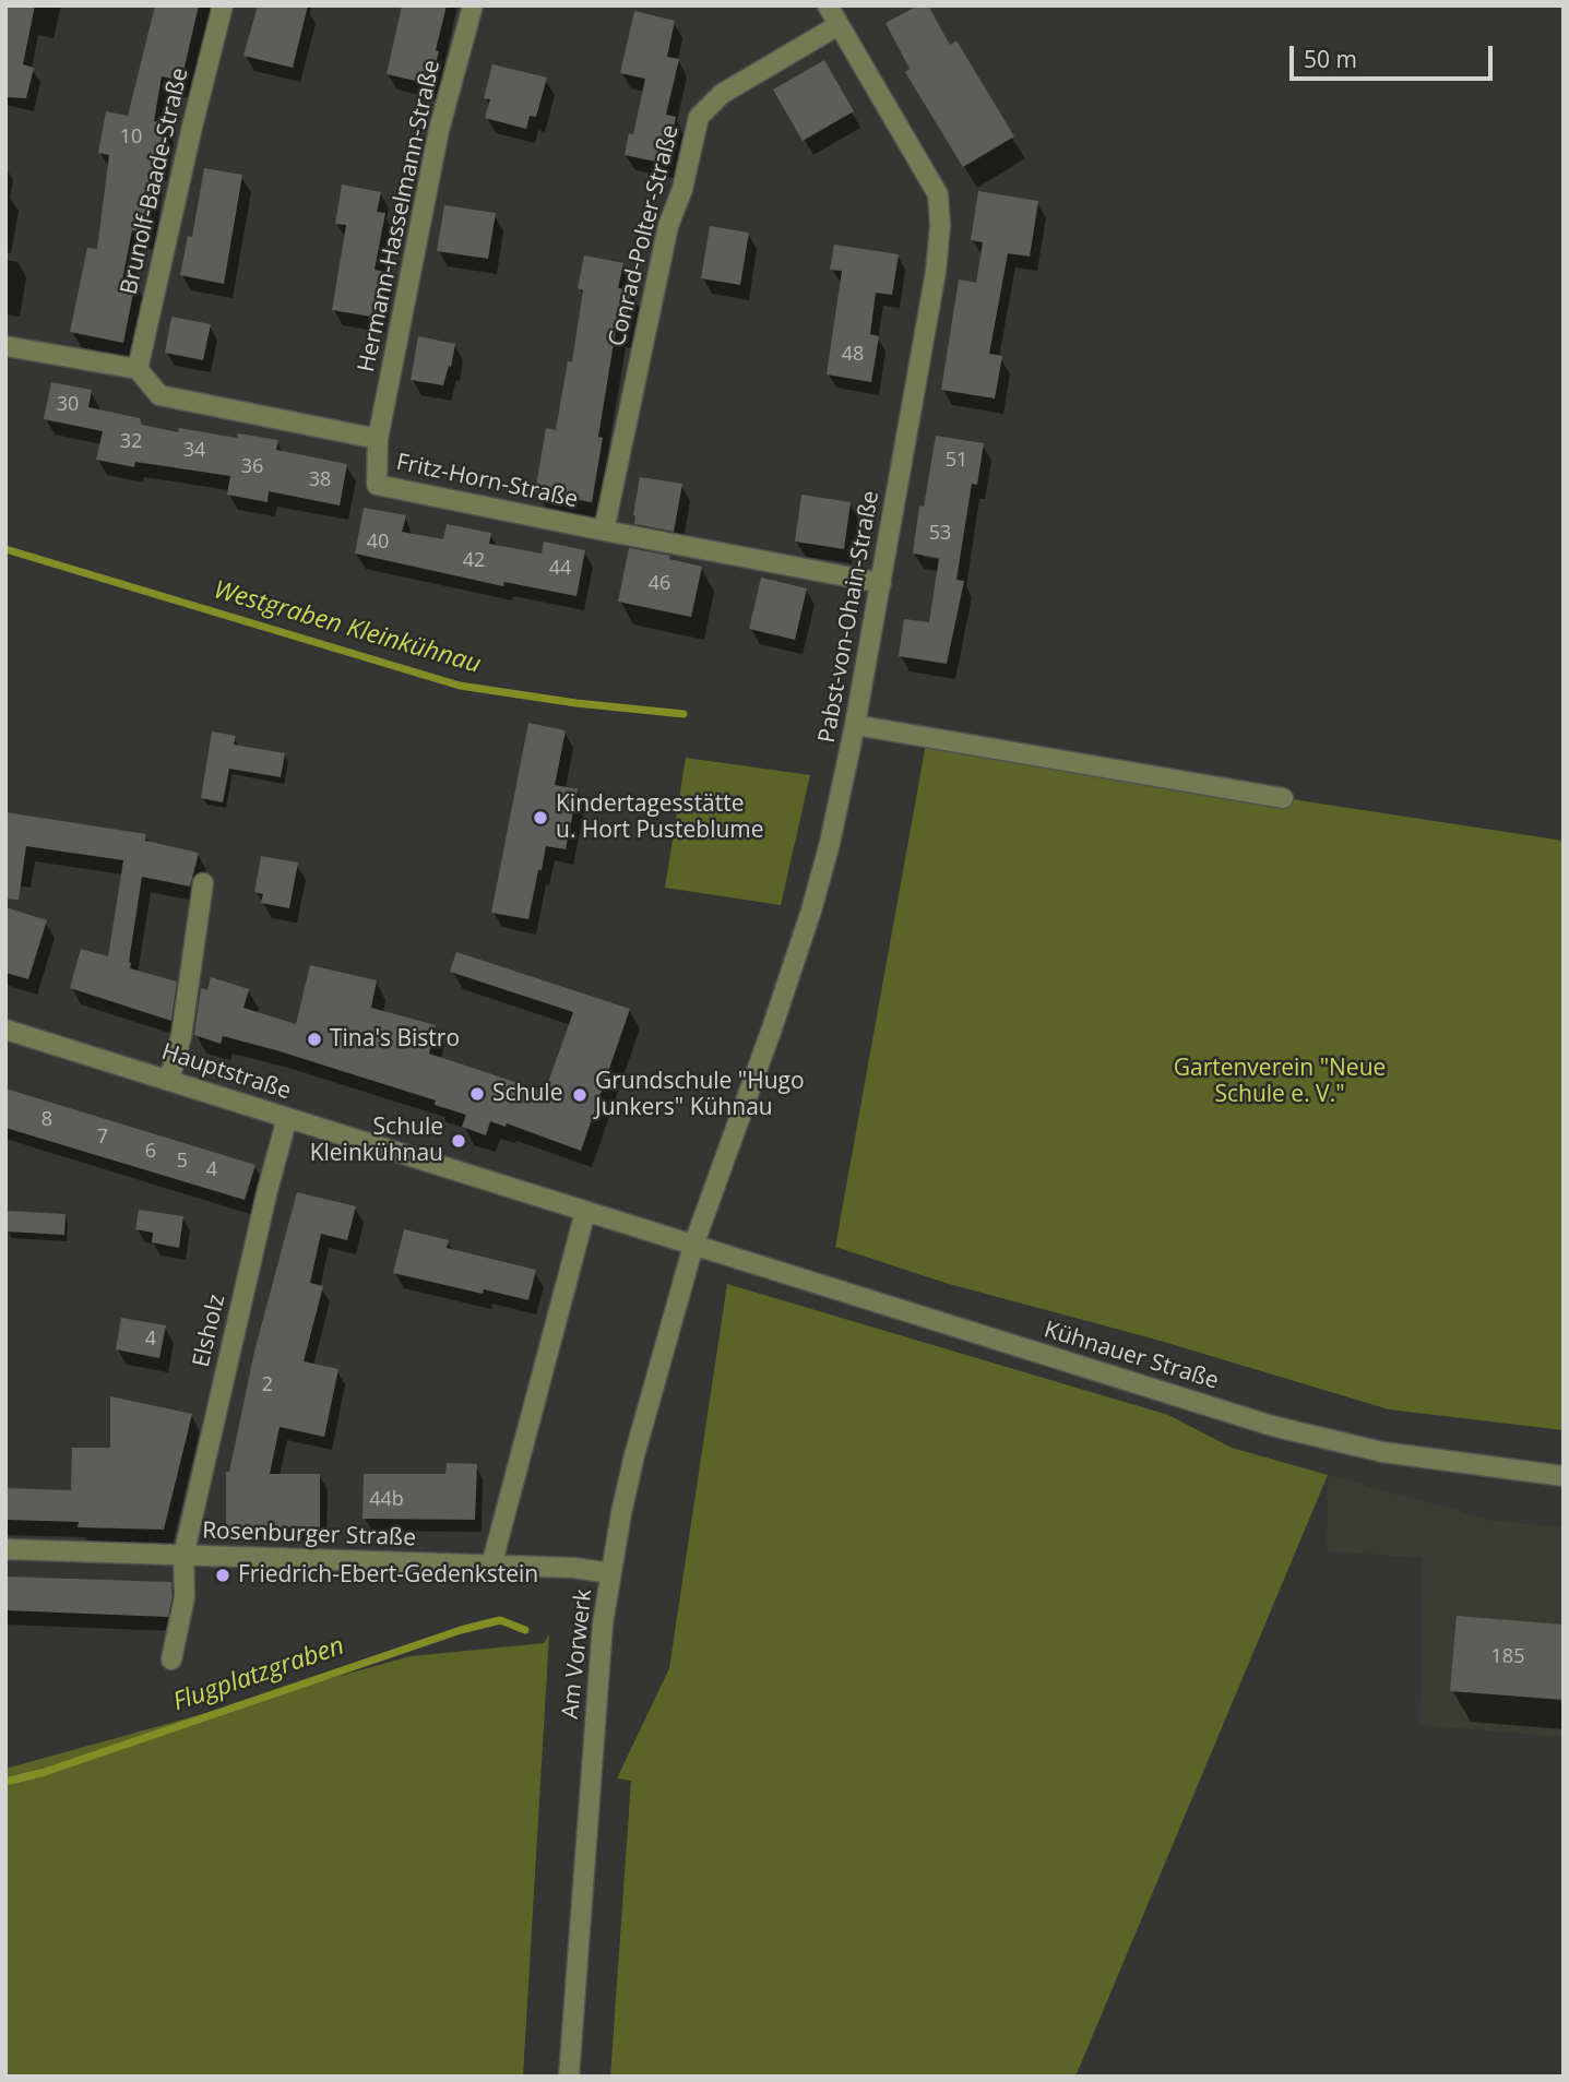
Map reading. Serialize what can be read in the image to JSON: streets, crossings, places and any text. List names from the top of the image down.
{
  "streets": {
    "street": [
      "Brunolf-Baade-Straße",
      "Hermann-Hasselmann-Straße",
      "Conrad-Polter-Straße",
      "Fritz-Horn-Straße",
      "Pabst-von-Ohain-Straße",
      "Hauptstraße",
      "Elsholz",
      "Kühnauer Straße",
      "Rosenburger Straße",
      "Am Vorwerk"
    ]
  },
  "crossings": [
    ["Brunolf-Baade-Straße", "Fritz-Horn-Straße"],
    ["Hermann-Hasselmann-Straße", "Fritz-Horn-Straße"],
    ["Conrad-Polter-Straße", "Fritz-Horn-Straße"],
    ["Conrad-Polter-Straße", "Pabst-von-Ohain-Straße"],
    ["Fritz-Horn-Straße", "Pabst-von-Ohain-Straße"],
    ["Pabst-von-Ohain-Straße", "Hauptstraße"],
    ["Pabst-von-Ohain-Straße", "Kühnauer Straße"],
    ["Pabst-von-Ohain-Straße", "Am Vorwerk"],
    ["Hauptstraße", "Elsholz"],
    ["Hauptstraße", "Kühnauer Straße"],
    ["Hauptstraße", "Am Vorwerk"],
    ["Elsholz", "Rosenburger Straße"],
    ["Kühnauer Straße", "Am Vorwerk"],
    ["Rosenburger Straße", "Am Vorwerk"]
  ],
  "water": ["Westgraben Kleinkühnau", "Flugplatzgraben"],
  "parks": ["Gartenverein \"Neue Schule e. V.\""],
  "places": [
    "Kindertagesstätte u. Hort Pusteblume",
    "Tina's Bistro",
    "Schule",
    "Grundschule \"Hugo Junkers\" Kühnau",
    "Schule Kleinkühnau",
    "Friedrich-Ebert-Gedenkstein"
  ],
  "house_numbers": [
    "10",
    "48",
    "30",
    "32",
    "34",
    "51",
    "36",
    "38",
    "53",
    "40",
    "42",
    "44",
    "46",
    "8",
    "7",
    "6",
    "5",
    "4",
    "4",
    "2",
    "44b",
    "185"
  ],
  "scale_bar": "50 m"
}
